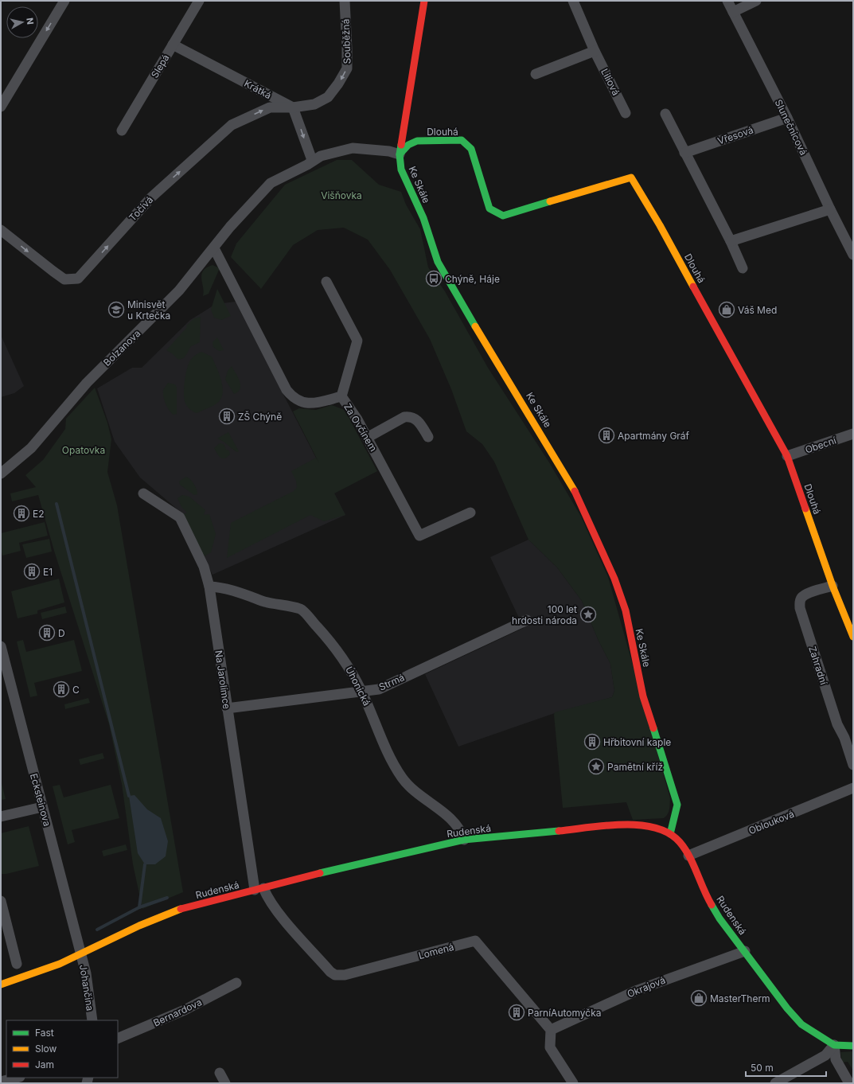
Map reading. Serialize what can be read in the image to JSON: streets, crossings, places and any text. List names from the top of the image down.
{
  "streets": {
    "street": [
      "Souběžná",
      "Slepá",
      "Liliová",
      "Krátká",
      "Slunečnicová",
      "Dlouhá",
      "Vřesová",
      "Ke Skále",
      "Točivá",
      "Bolzanova",
      "Za Ovčínem",
      "Obecní",
      "Zahradní",
      "Na Jarolímce",
      "Strmá",
      "Úhonická",
      "Ecksteinova",
      "Oblouková",
      "Rudenská",
      "Lomená",
      "Okrajová",
      "Johančina",
      "Bernardova"
    ]
  },
  "crossings": [
    ["Souběžná", "Krátká"],
    ["Souběžná", "Točivá"],
    ["Slepá", "Krátká"],
    ["Krátká", "Točivá"],
    ["Slunečnicová", "Vřesová"],
    ["Dlouhá", "Ke Skále"],
    ["Dlouhá", "Bolzanova"],
    ["Dlouhá", "Obecní"],
    ["Dlouhá", "Zahradní"],
    ["Ke Skále", "Bolzanova"],
    ["Ke Skále", "Rudenská"],
    ["Bolzanova", "Za Ovčínem"],
    ["Na Jarolímce", "Strmá"],
    ["Na Jarolímce", "Úhonická"],
    ["Na Jarolímce", "Rudenská"],
    ["Na Jarolímce", "Lomená"],
    ["Strmá", "Úhonická"],
    ["Úhonická", "Rudenská"],
    ["Ecksteinova", "Rudenská"],
    ["Ecksteinova", "Johančina"],
    ["Oblouková", "Rudenská"],
    ["Rudenská", "Lomená"],
    ["Rudenská", "Okrajová"],
    ["Rudenská", "Johančina"],
    ["Lomená", "Okrajová"]
  ],
  "one_way": ["Souběžná", "Točivá"],
  "parks": ["Višňovka", "Opatovka"],
  "places": {
    "bus stop": ["Chýně, Háje"],
    "school or university": ["Minisvět u Krtečka"],
    "shop": ["Váš Med", "MasterTherm"],
    "building": [
      "ZŠ Chýně",
      "Apartmány Gráf",
      "E2",
      "E1",
      "D",
      "C",
      "Hřbitovní kaple",
      "ParníAutomyčka"
    ],
    "place": ["100 let hrdosti národa", "Pamětní kříž"]
  },
  "legend": ["Fast", "Slow", "Jam"],
  "scale_bar": "50 m",
  "north": "right"
}
